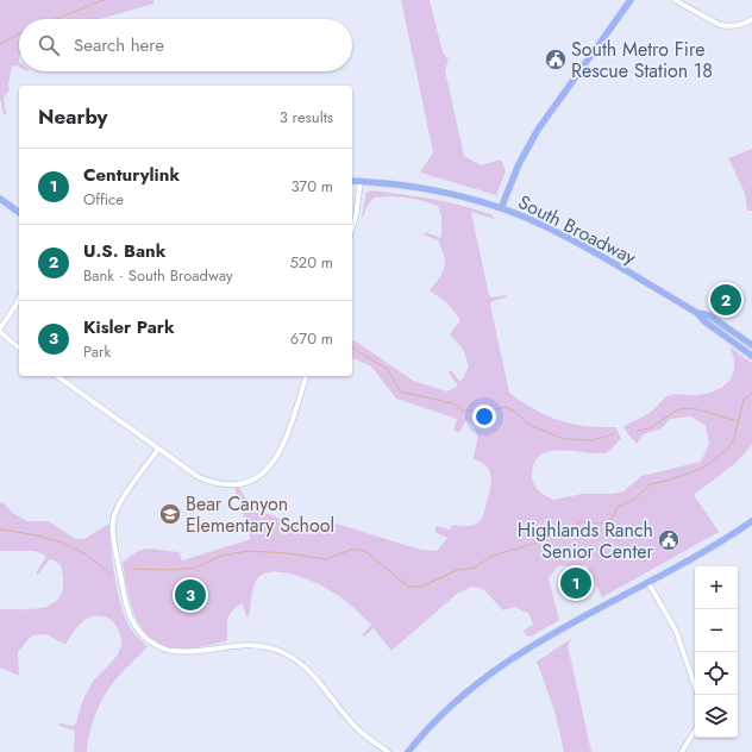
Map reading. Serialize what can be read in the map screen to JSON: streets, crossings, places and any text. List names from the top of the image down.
{
  "streets": {
    "main road": ["South Broadway"]
  },
  "places": {
    "public building": ["South Metro Fire Rescue Station 18", "Highlands Ranch Senior Center"],
    "school or university": ["Bear Canyon Elementary School"]
  },
  "page": {
    "search": "Search here",
    "heading": ["Nearby", "3 results"],
    "list": [
      {
        "mark": "1",
        "name": "Centurylink",
        "note": "Office",
        "value": "370 m"
      },
      {
        "mark": "2",
        "name": "U.S. Bank",
        "note": "Bank · South Broadway",
        "value": "520 m"
      },
      {
        "mark": "3",
        "name": "Kisler Park",
        "note": "Park",
        "value": "670 m"
      }
    ],
    "pins": ["2", "1", "3"],
    "map_buttons": ["+", "−"]
  }
}
